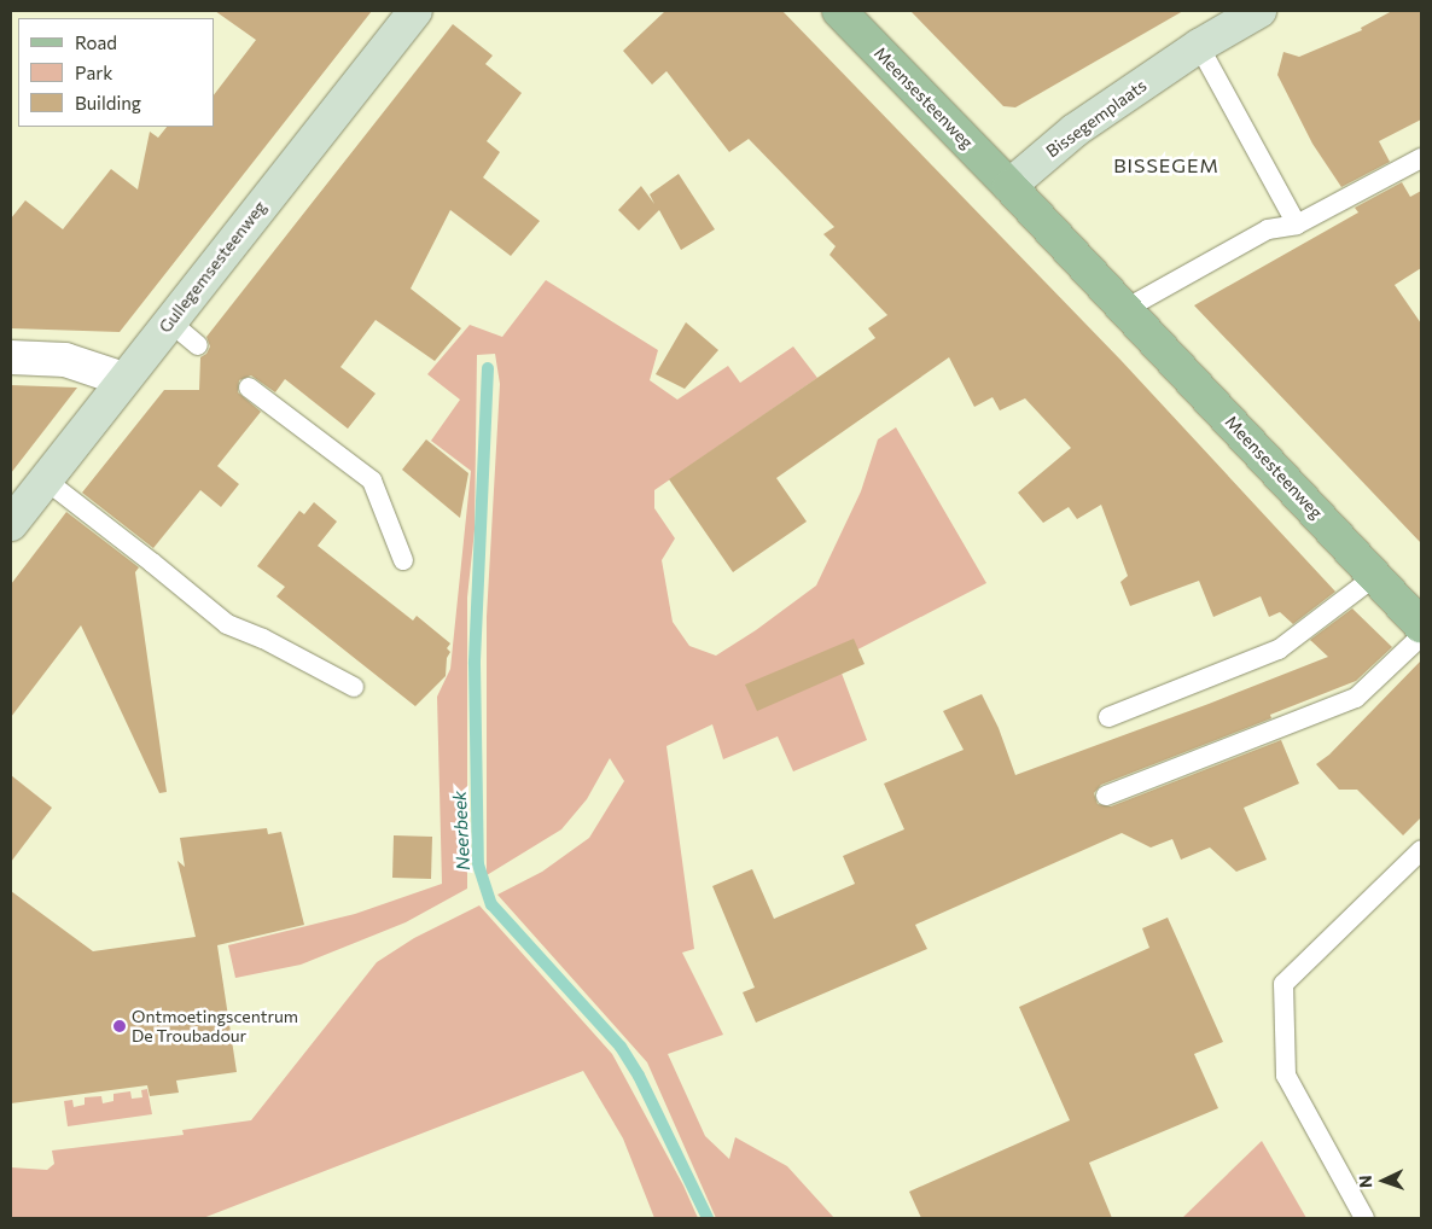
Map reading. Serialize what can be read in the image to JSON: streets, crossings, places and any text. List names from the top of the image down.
{
  "streets": {
    "main road": ["Meensesteenweg"],
    "street": ["Bissegemplaats", "Gullegemsesteenweg"]
  },
  "crossings": [
    ["Meensesteenweg", "Bissegemplaats"]
  ],
  "districts": ["BISSEGEM"],
  "water": ["Neerbeek"],
  "places": ["Ontmoetingscentrum De Troubadour"],
  "legend": ["Road", "Park", "Building"],
  "north": "left"
}
